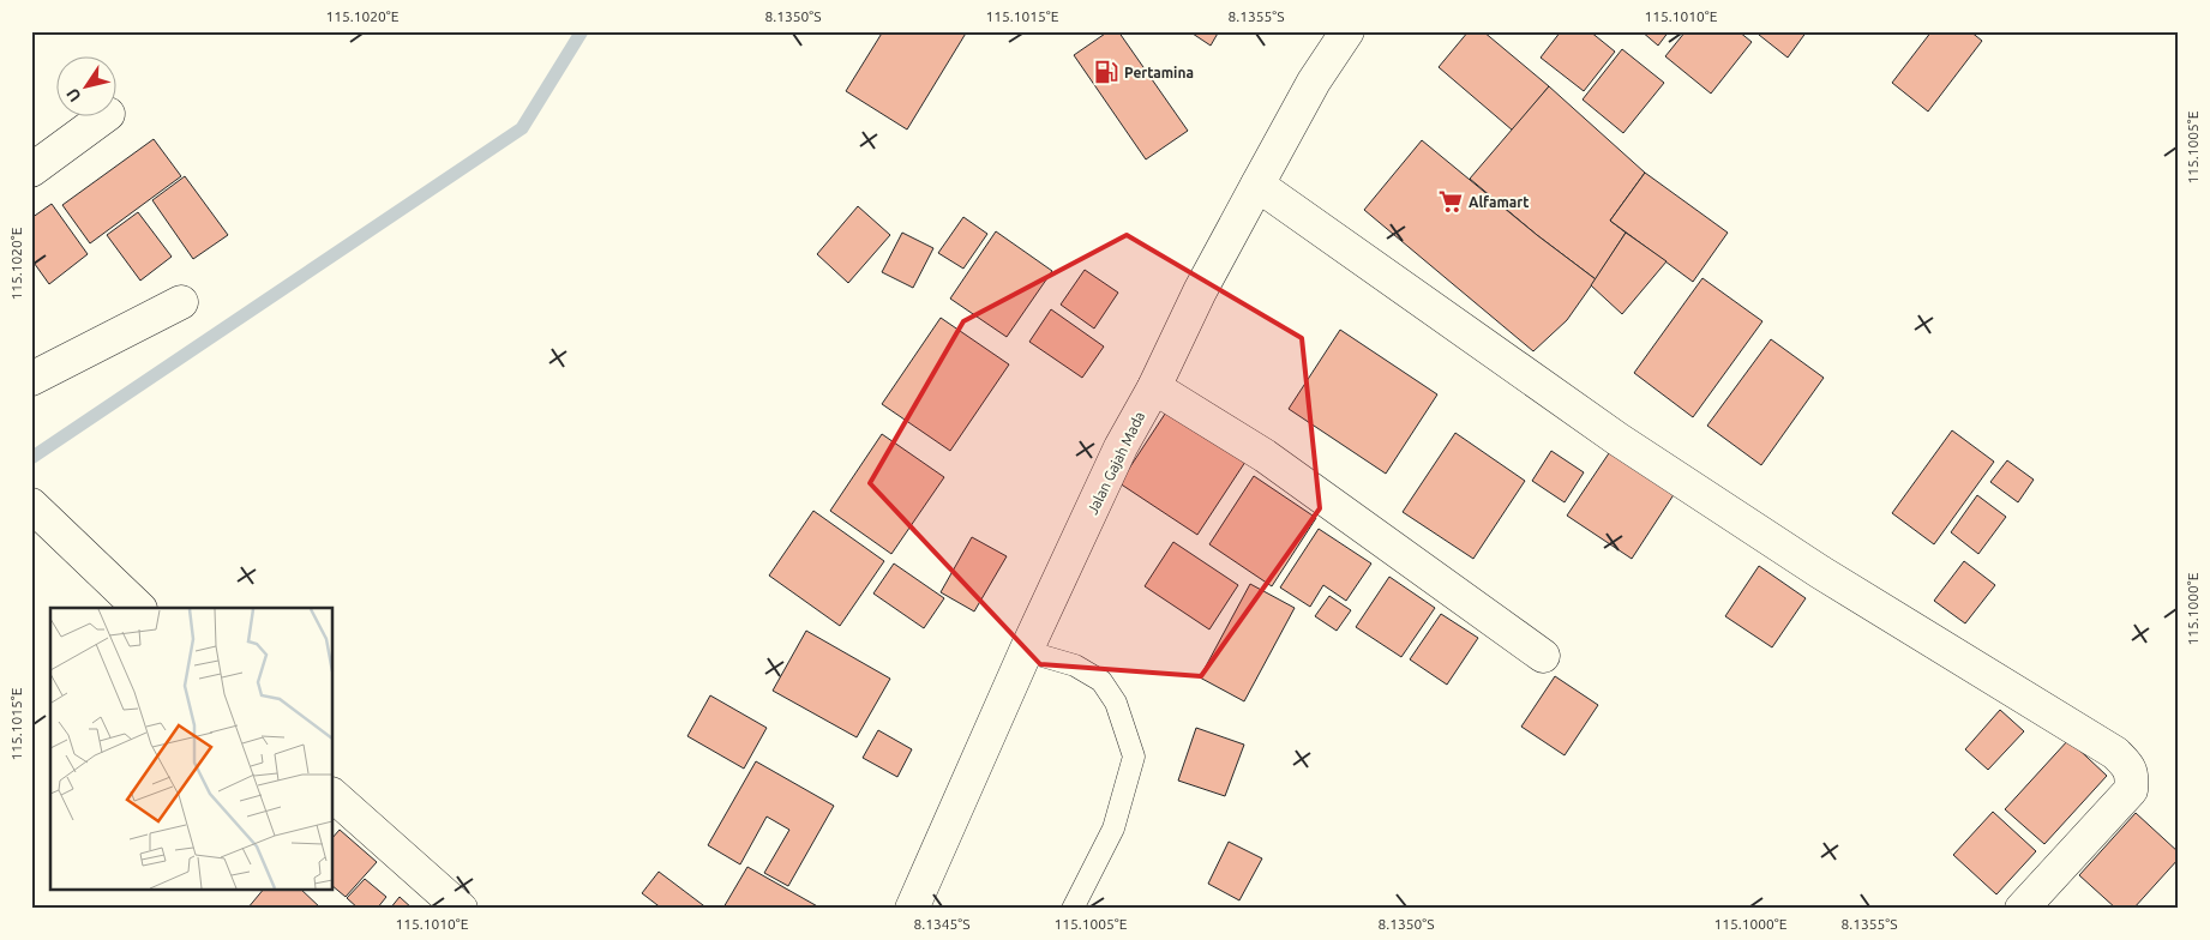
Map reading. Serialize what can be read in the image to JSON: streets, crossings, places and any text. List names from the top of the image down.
{
  "streets": {
    "main road": ["Jalan Gajah Mada"]
  },
  "places": {
    "fuel station": ["Pertamina"],
    "supermarket": ["Alfamart"]
  },
  "north": "bottom left",
  "coordinates": [
    "115.1020°E",
    "8.1350°S",
    "115.1015°E",
    "8.1355°S",
    "115.1010°E",
    "115.1005°E",
    "115.1000°E",
    "8.1345°S"
  ]
}
